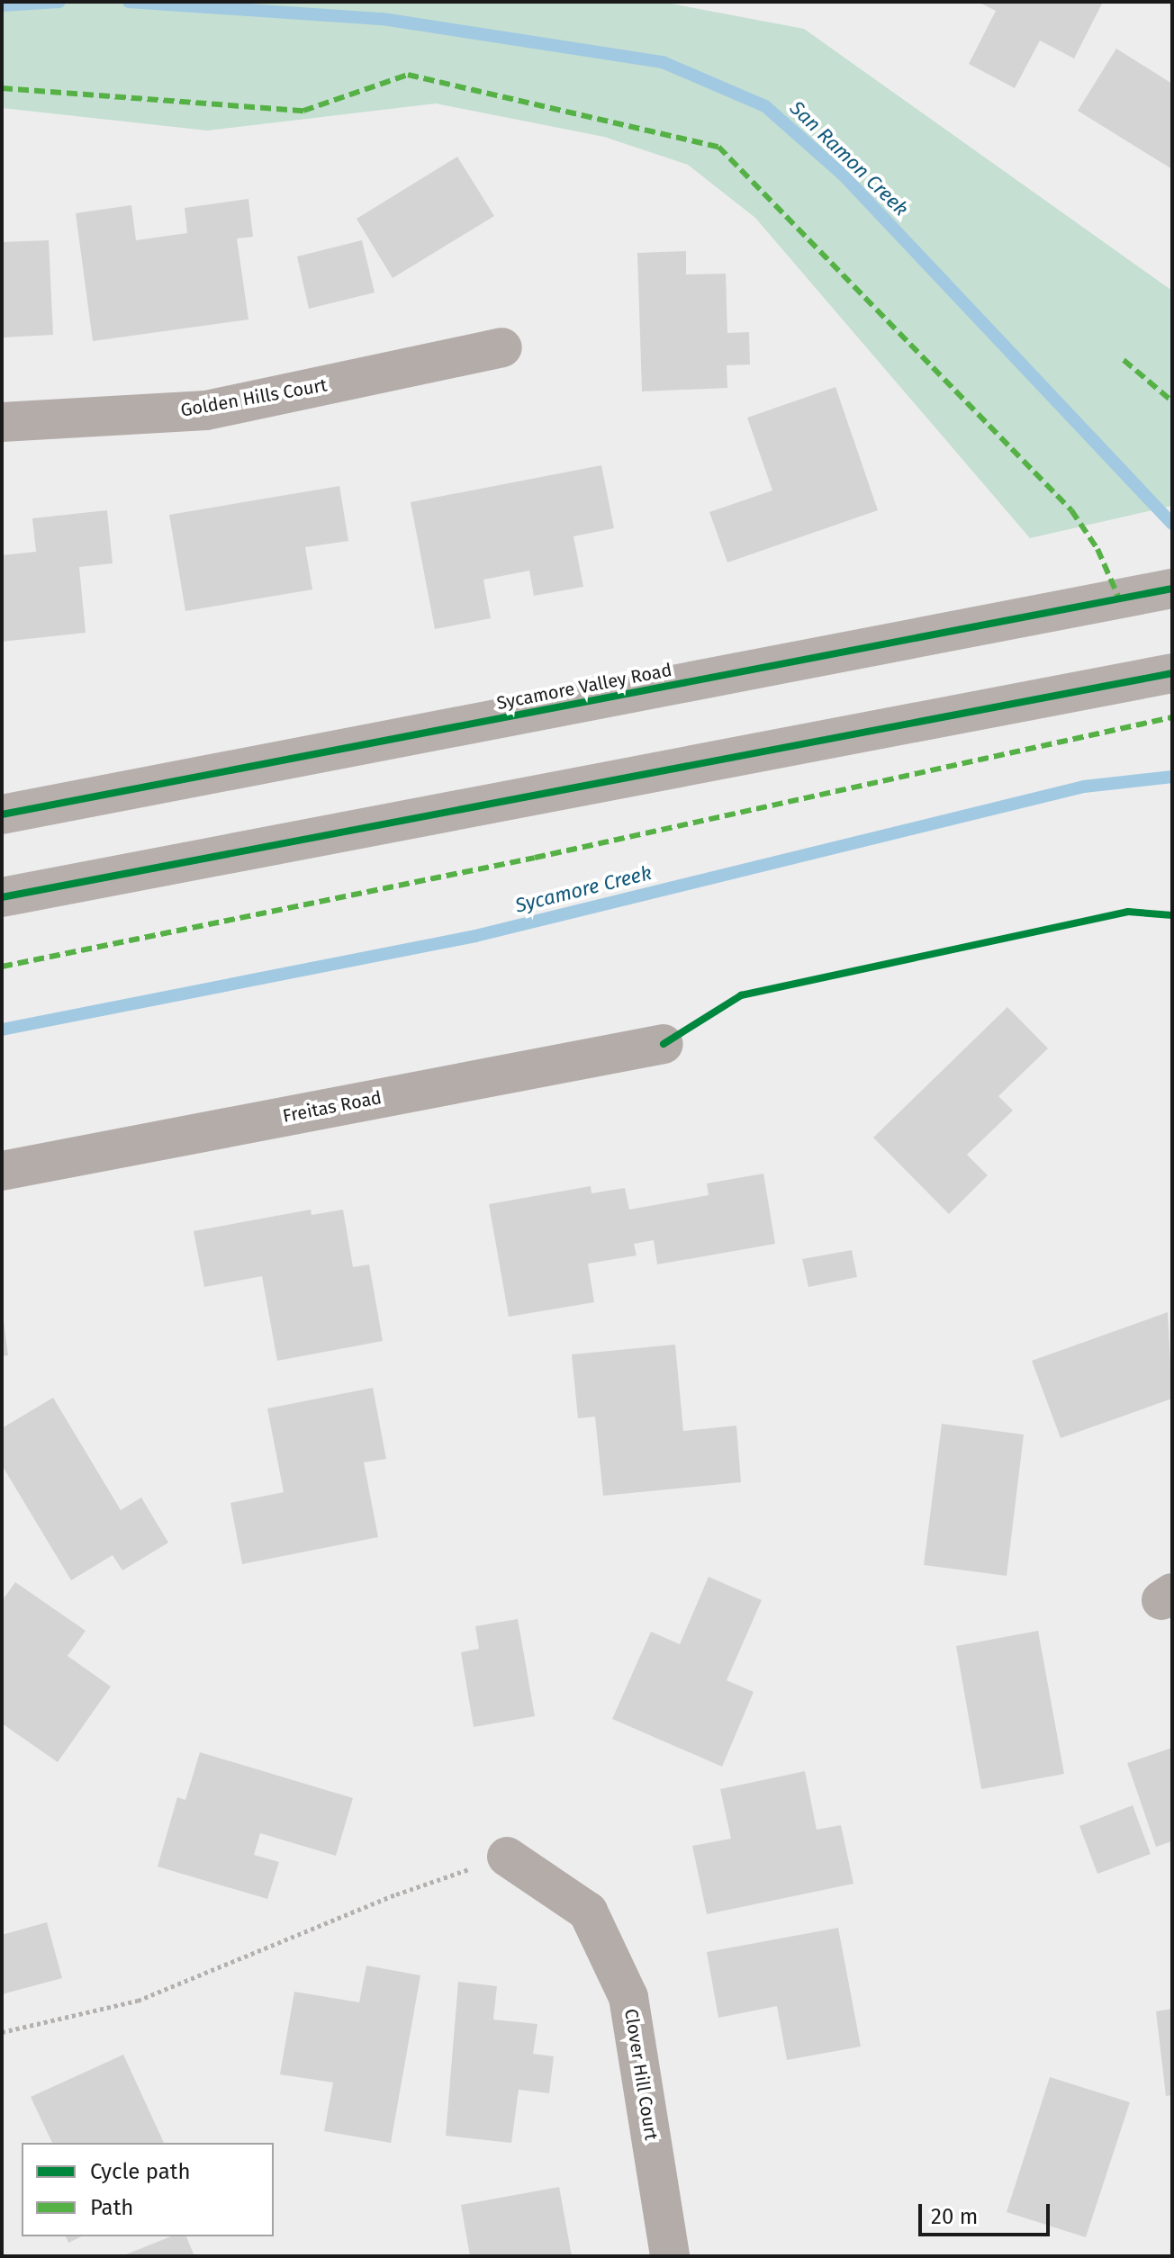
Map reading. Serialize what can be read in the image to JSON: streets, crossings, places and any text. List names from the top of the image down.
{
  "streets": {
    "main road": ["Sycamore Valley Road"],
    "street": ["Golden Hills Court", "Freitas Road", "Clover Hill Court"]
  },
  "water": ["San Ramon Creek", "Sycamore Creek"],
  "legend": ["Cycle path", "Path"],
  "scale_bar": "20 m"
}
